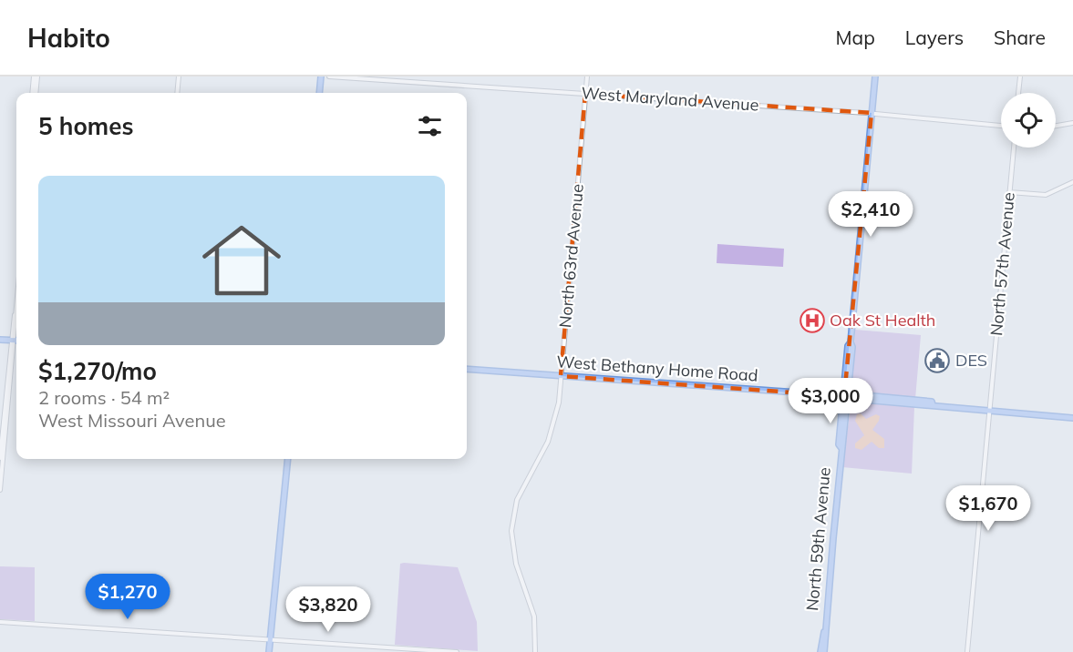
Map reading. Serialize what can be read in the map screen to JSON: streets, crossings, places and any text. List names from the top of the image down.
{
  "streets": {
    "main road": ["West Bethany Home Road", "North 59th Avenue"],
    "street": ["West Maryland Avenue", "North 63rd Avenue", "North 57th Avenue"]
  },
  "crossings": [
    ["West Maryland Avenue", "North 63rd Avenue"],
    ["West Maryland Avenue", "North 59th Avenue"],
    ["North 63rd Avenue", "West Bethany Home Road"],
    ["North 57th Avenue", "West Bethany Home Road"],
    ["West Bethany Home Road", "North 59th Avenue"]
  ],
  "places": {
    "hospital": ["Oak St Health"],
    "public building": ["DES"]
  },
  "page": {
    "header": "Habito",
    "nav": ["Map", "Layers", "Share"],
    "heading": "5 homes",
    "list": [
      {
        "name": "$1,270/mo",
        "note": "2 rooms · 54 m² · West Missouri Avenue"
      }
    ],
    "price": [
      "$2,410",
      "$3,000",
      "$1,670",
      "$1,270",
      "$3,820"
    ]
  }
}
